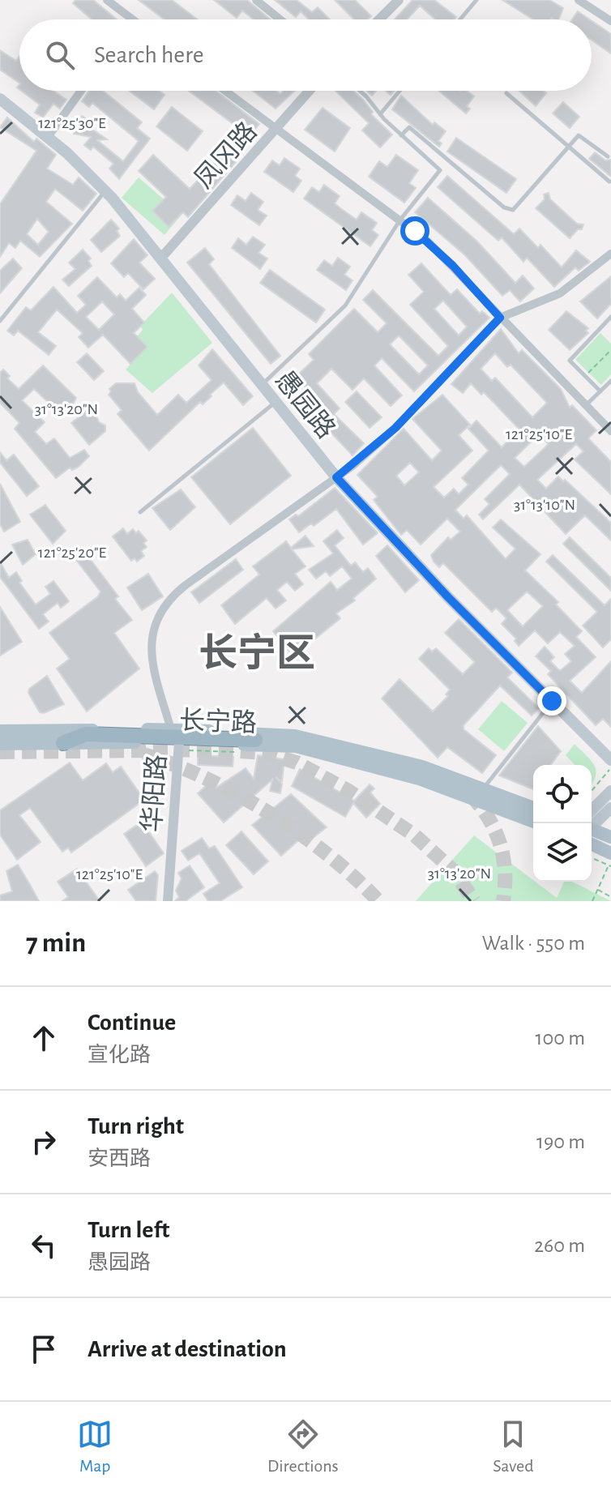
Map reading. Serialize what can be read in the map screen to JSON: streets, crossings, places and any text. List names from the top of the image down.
{
  "streets": {
    "main road": ["愚园路", "长宁路"],
    "street": ["凤冈路", "华阳路"]
  },
  "crossings": [
    ["凤冈路", "愚园路"],
    ["长宁路", "华阳路"]
  ],
  "districts": ["长宁区"],
  "page": {
    "search": "Search here",
    "heading": ["7 min", "Walk · 550 m"],
    "list": [
      ["Continue", "宣化路", "100 m"],
      ["Turn right", "安西路", "190 m"],
      ["Turn left", "愚园路", "260 m"],
      "Arrive at destination"
    ],
    "nav": ["Map", "Directions", "Saved"]
  },
  "coordinates": [
    "121°25'30\"E",
    "31°13'20\"N",
    "121°25'10\"E",
    "31°13'10\"N",
    "121°25'20\"E"
  ]
}
